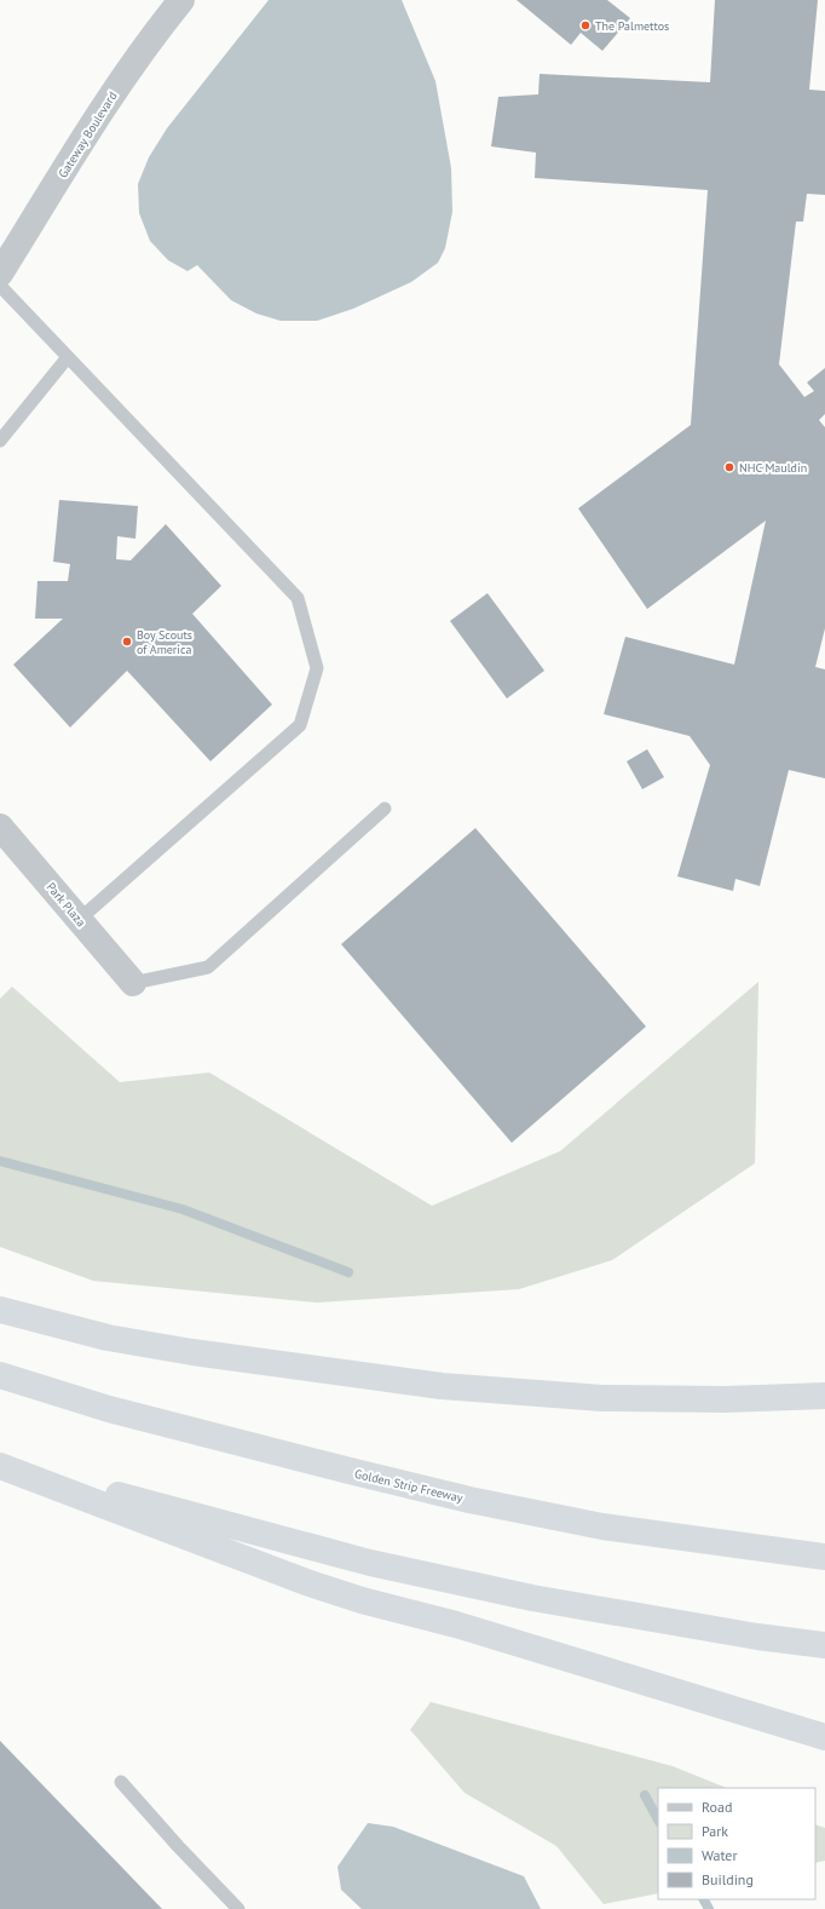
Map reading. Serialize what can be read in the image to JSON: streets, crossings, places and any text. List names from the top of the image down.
{
  "streets": {
    "highway": ["Golden Strip Freeway"],
    "street": ["Gateway Boulevard", "Park Plaza"]
  },
  "places": ["The Palmettos", "NHC Mauldin", "Boy Scouts of America"],
  "legend": [
    "Road",
    "Park",
    "Water",
    "Building"
  ]
}
